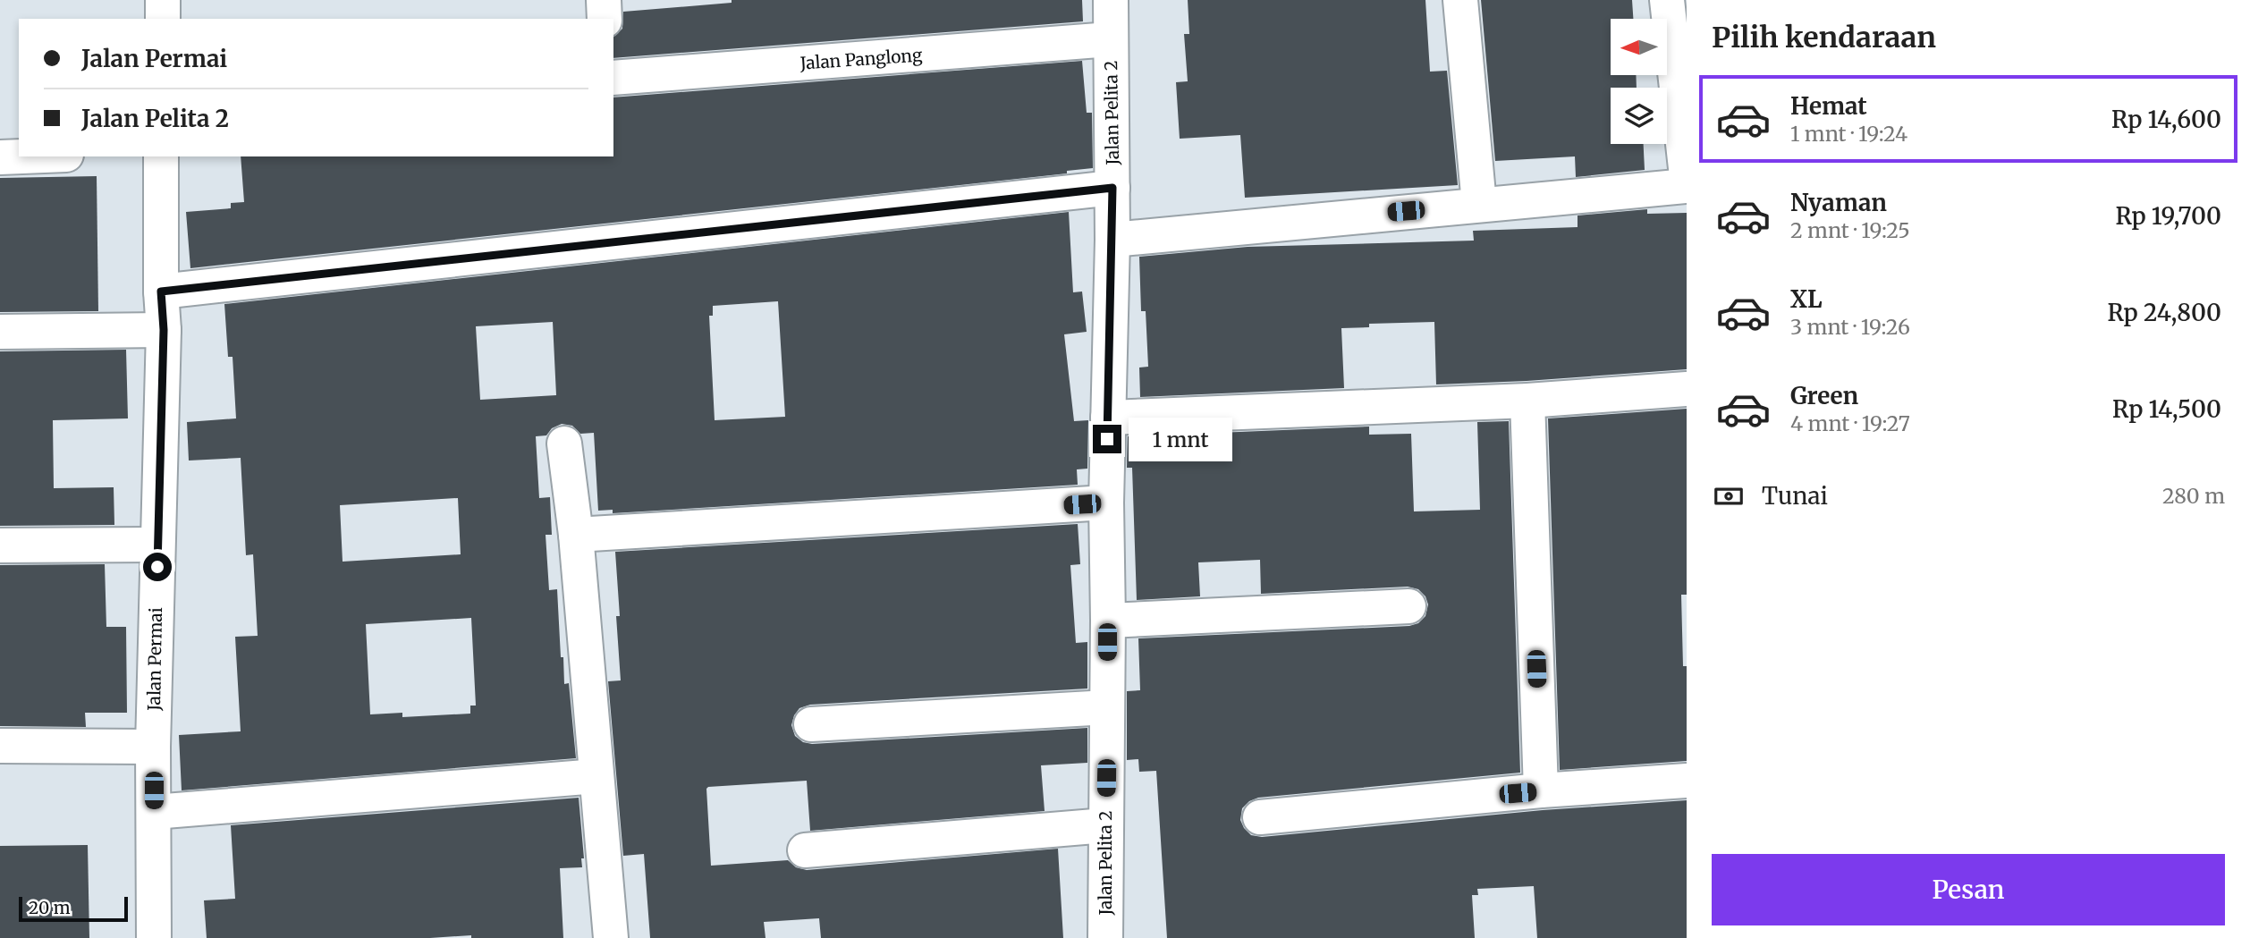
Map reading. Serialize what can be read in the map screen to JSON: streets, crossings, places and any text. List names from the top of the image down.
{
  "streets": {
    "street": ["Jalan Panglong", "Jalan Pelita 2", "Jalan Permai"]
  },
  "crossings": [
    ["Jalan Panglong", "Jalan Pelita 2"]
  ],
  "scale_bar": "20 m",
  "north": "left",
  "page": {
    "heading": "Pilih kendaraan",
    "banner": ["Jalan Permai", "Jalan Pelita 2"],
    "list": [
      {
        "name": "Hemat",
        "note": "1 mnt · 19:24",
        "value": "Rp 14,600"
      },
      {
        "name": "Nyaman",
        "note": "2 mnt · 19:25",
        "value": "Rp 19,700"
      },
      {
        "name": "XL",
        "note": "3 mnt · 19:26",
        "value": "Rp 24,800"
      },
      {
        "name": "Green",
        "note": "4 mnt · 19:27",
        "value": "Rp 14,500"
      }
    ],
    "bubble": "1 mnt",
    "pay": ["Tunai", "280 m"],
    "buttons": "Pesan",
    "scale": "20 m"
  }
}
